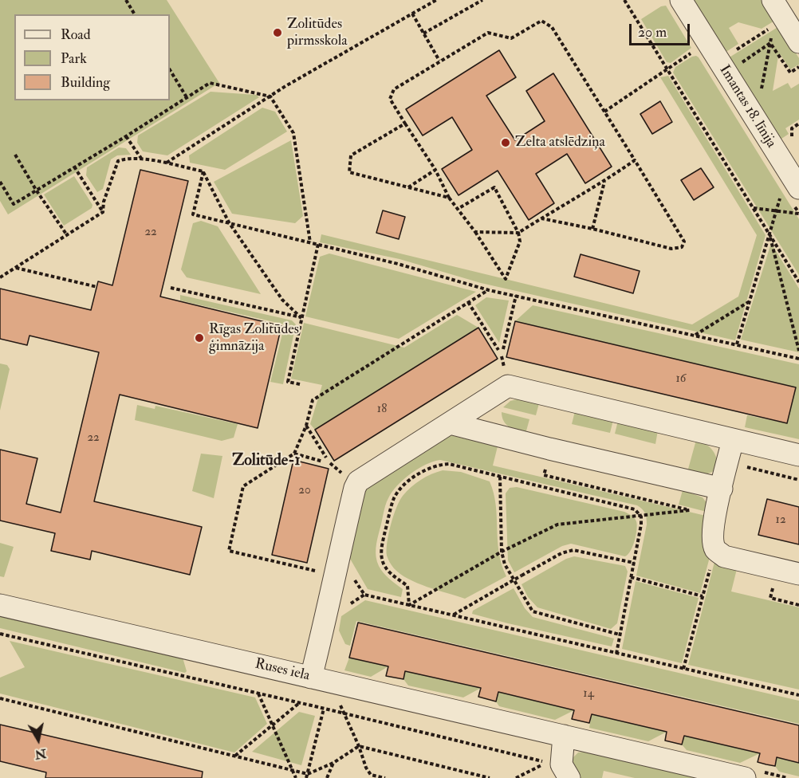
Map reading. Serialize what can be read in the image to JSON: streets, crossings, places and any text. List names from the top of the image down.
{
  "streets": {
    "street": ["Imantas 18. līnija", "Ruses iela"]
  },
  "districts": ["Zolitūde-1"],
  "places": ["Zolitūdes pirmsskola", "Zelta atslēdziņa", "Rīgas Zolitūdes ģimnāzija"],
  "house_numbers": [
    "22",
    "16",
    "18",
    "22",
    "20",
    "12",
    "14"
  ],
  "legend": ["Road", "Park", "Building"],
  "scale_bar": "20 m",
  "north": "bottom"
}
